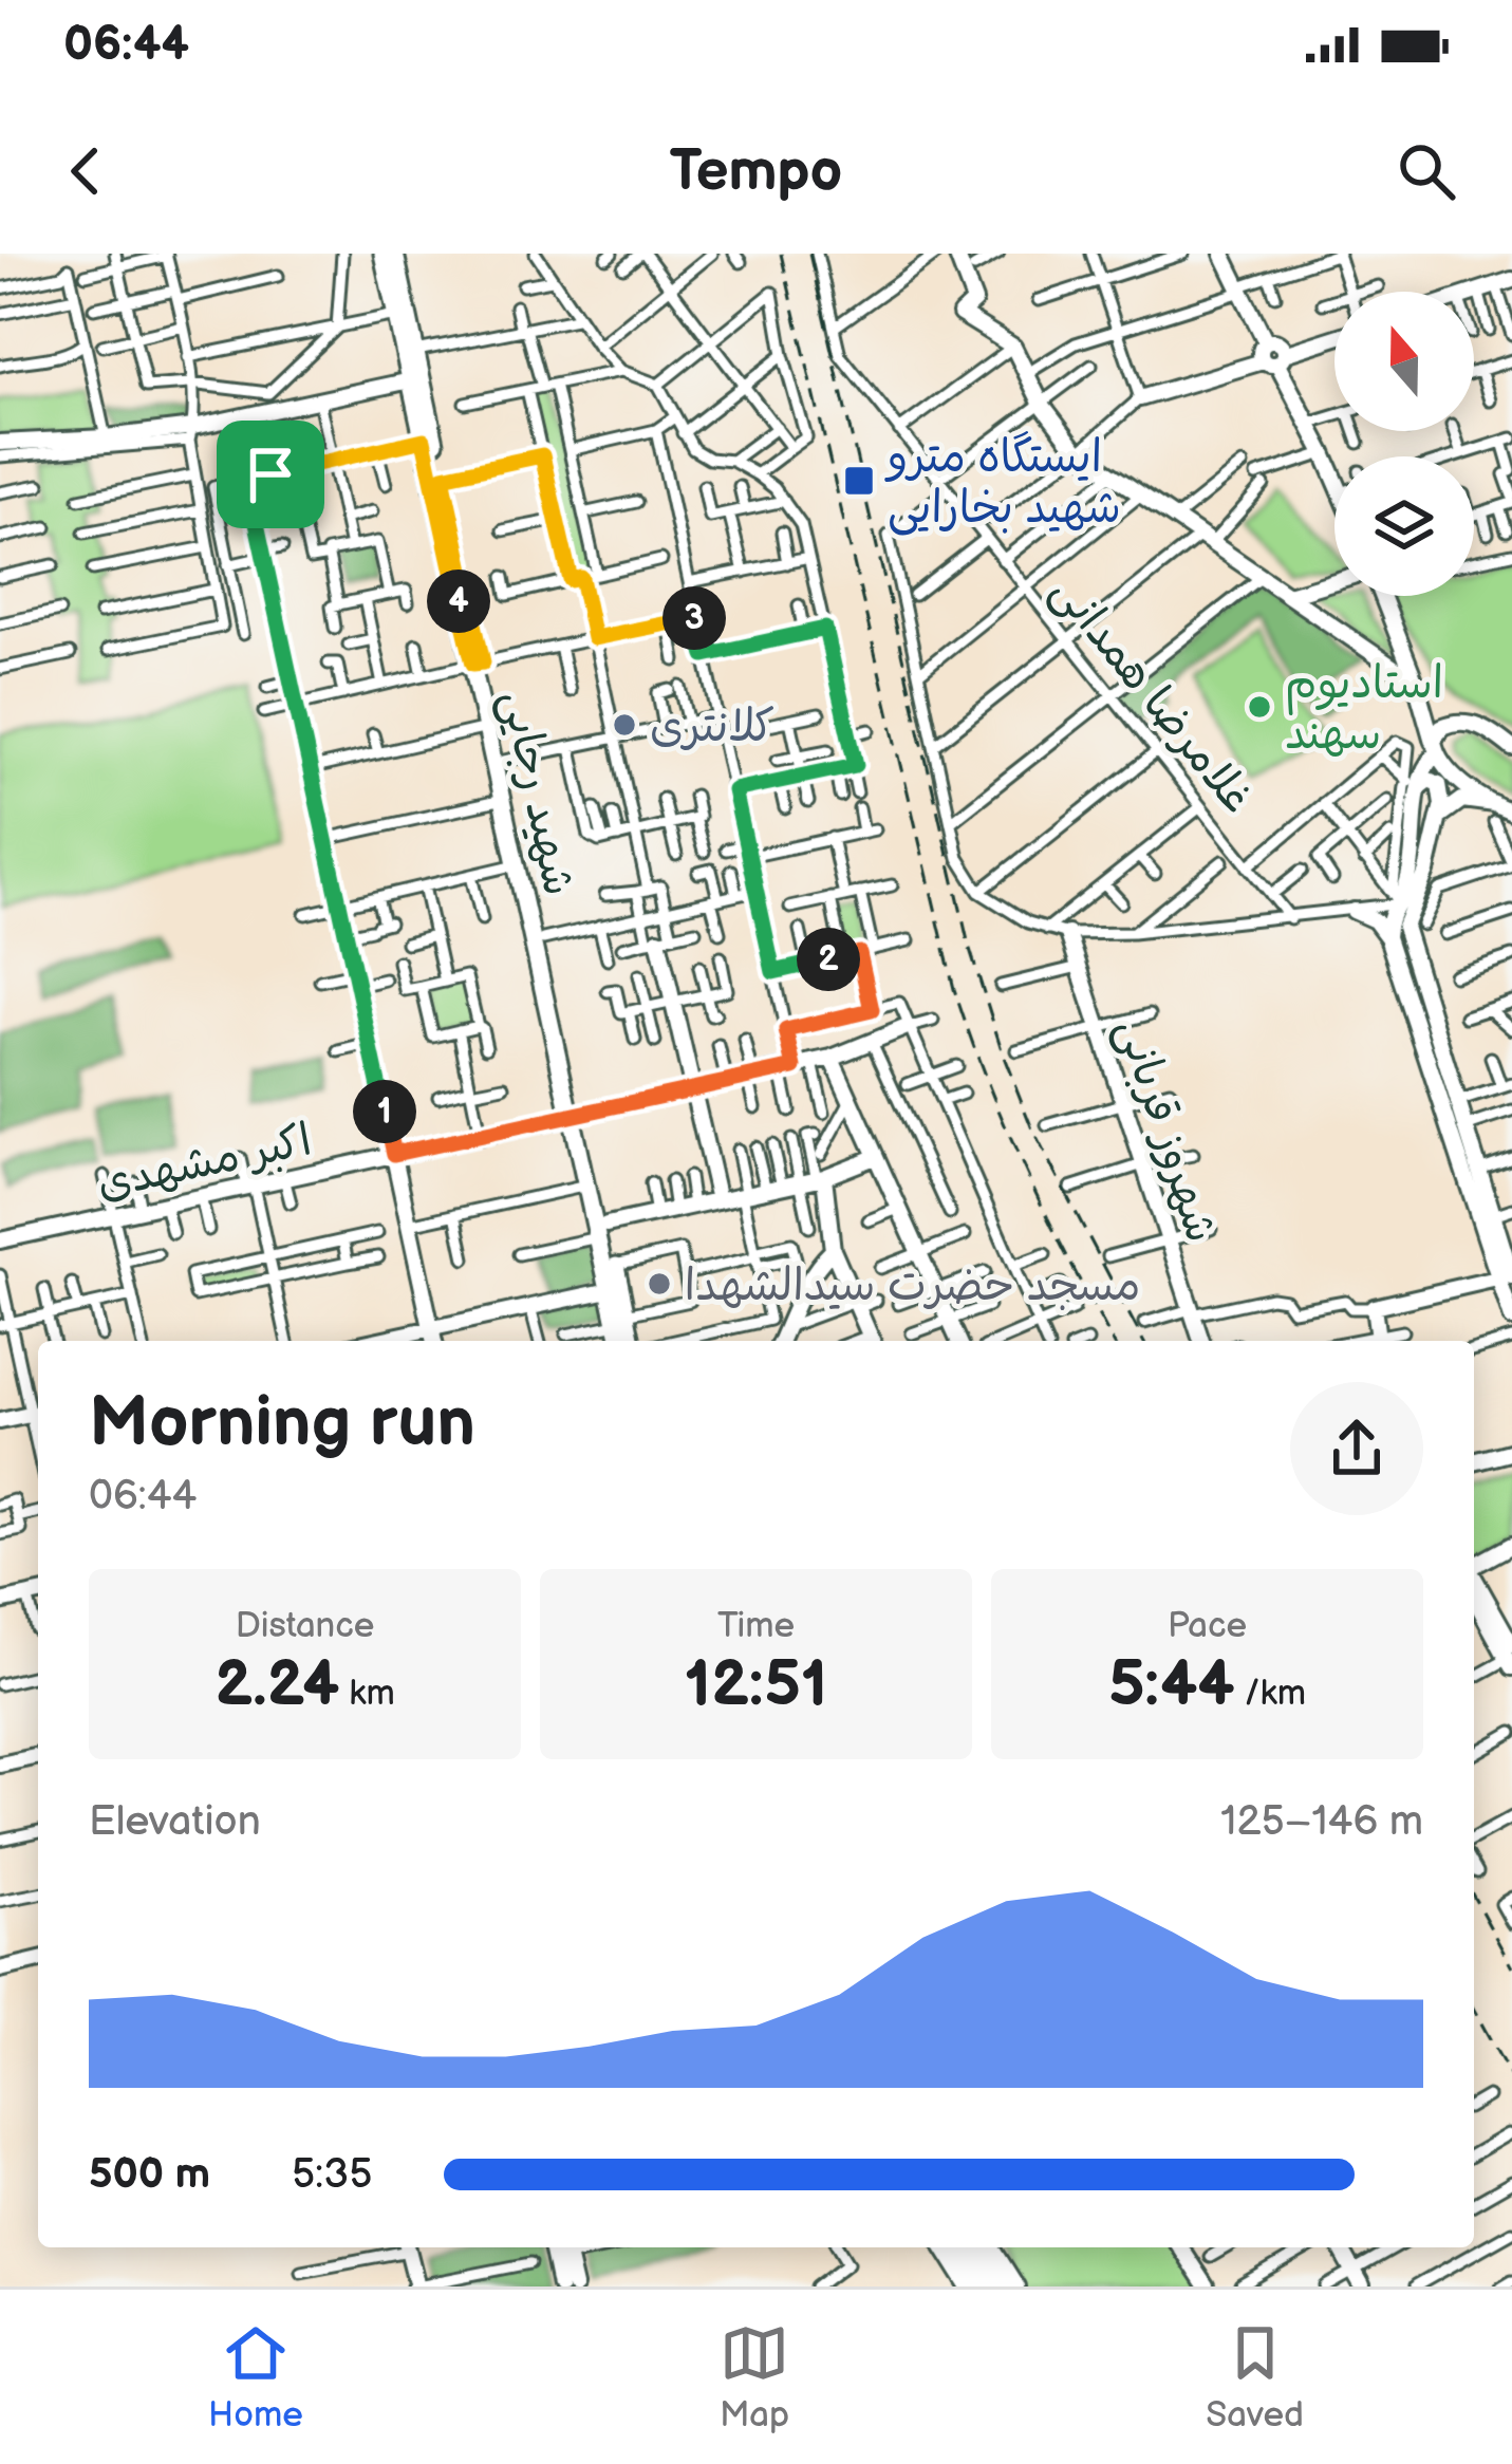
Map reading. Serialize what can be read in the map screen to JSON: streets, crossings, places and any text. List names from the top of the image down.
{
  "streets": {
    "main road": ["شهید رجایی"],
    "street": ["غلامرضا همدانی", "شهروز قربانی", "اکبر مشهدی"]
  },
  "crossings": [
    ["شهید رجایی", "اکبر مشهدی"]
  ],
  "places": {
    "transit": ["ایستگاه مترو شهید بخارایی"],
    "other": ["استادیوم سهند", "کلانتری", "مسجد حضرت سیدالشهدا"]
  },
  "north": "top",
  "page": {
    "status": "06:44",
    "header": "Tempo",
    "pins": [
      "4",
      "3",
      "2",
      "1"
    ],
    "heading": ["Morning run", "06:44"],
    "stats": [
      ["Distance", "2.24 km"],
      ["Time", "12:51"],
      ["Pace", "5:44 /km"]
    ],
    "chart": ["Elevation", "125–146 m"],
    "list": [
      {
        "name": "500 m",
        "note": "5:35"
      }
    ],
    "tabs": ["Home", "Map", "Saved"]
  }
}
